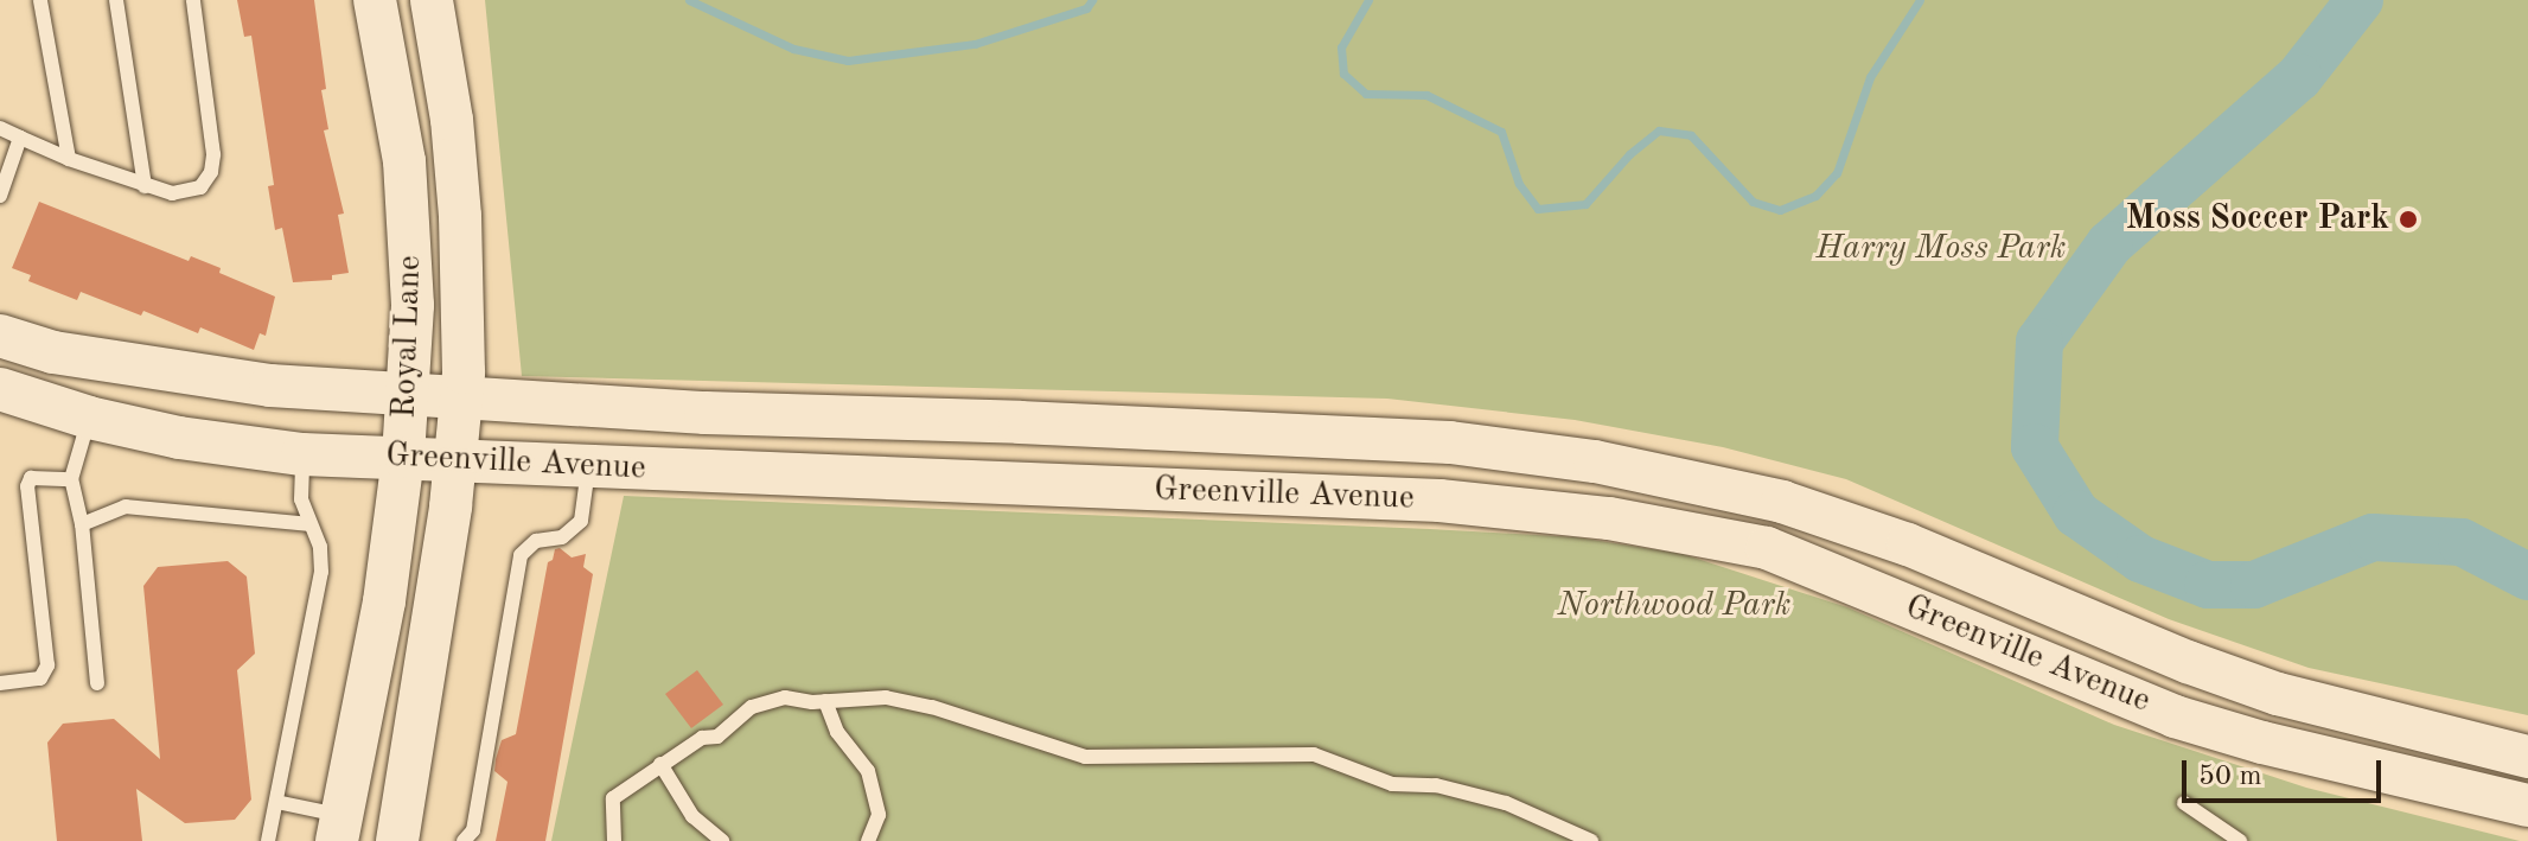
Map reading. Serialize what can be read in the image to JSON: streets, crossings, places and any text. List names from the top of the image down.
{
  "streets": {
    "main road": ["Royal Lane", "Greenville Avenue"]
  },
  "crossings": [
    ["Royal Lane", "Greenville Avenue"]
  ],
  "parks": ["Harry Moss Park", "Northwood Park"],
  "places": ["Moss Soccer Park"],
  "scale_bar": "50 m"
}
